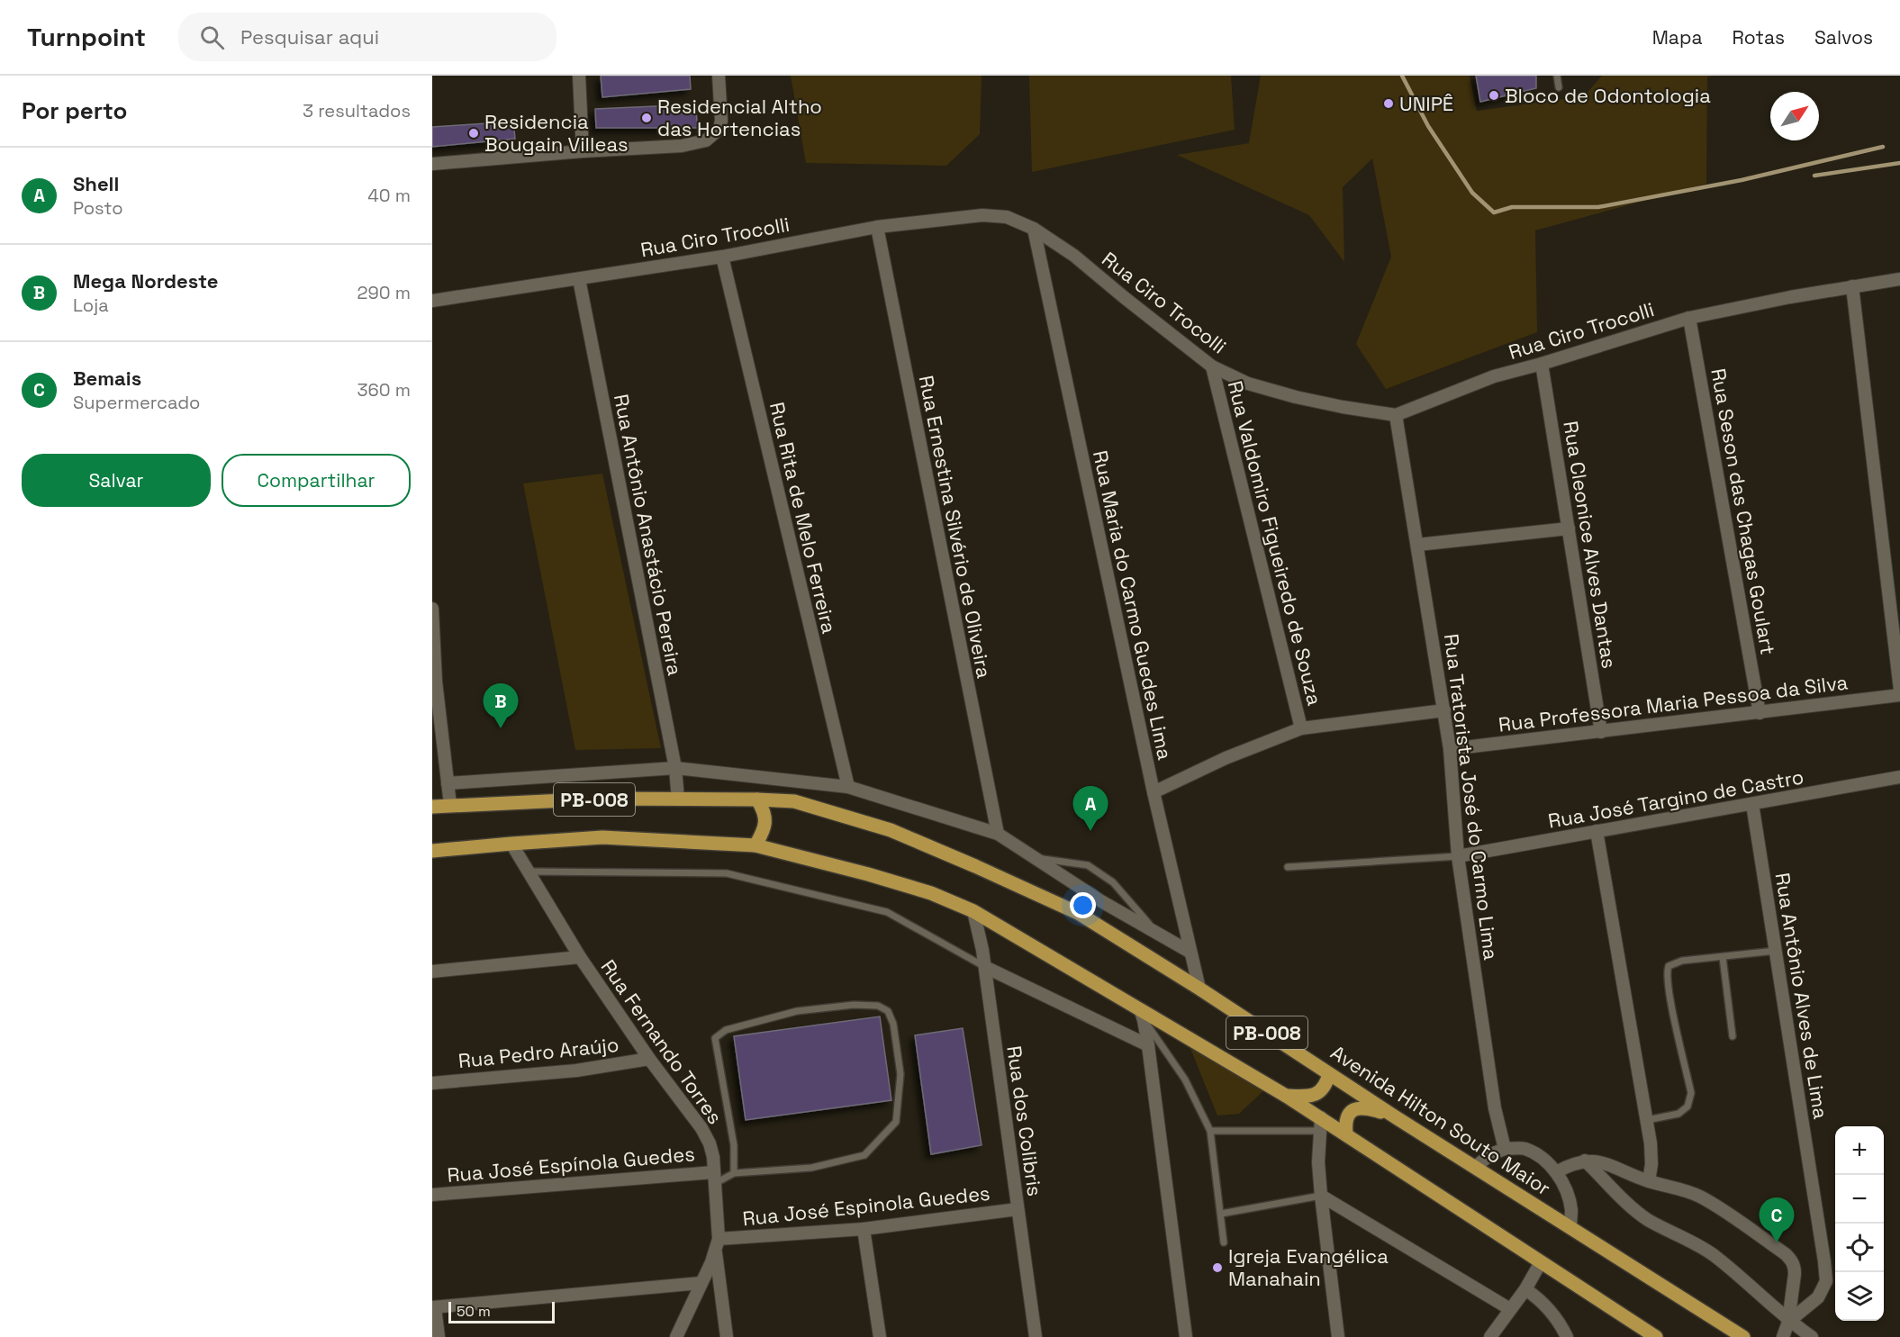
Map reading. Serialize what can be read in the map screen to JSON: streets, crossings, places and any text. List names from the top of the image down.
{
  "streets": {
    "main road": ["PB-008", "Avenida Hilton Souto Maior"],
    "street": [
      "Rua Ciro Trocolli",
      "Rua Seson das Chagas Goulart",
      "Rua Rita de Melo Ferreira",
      "Rua Ernestina Silvério de Oliveira",
      "Rua Antônio Anastácio Pereira",
      "Rua Valdomiro Figueiredo de Souza",
      "Rua Cleonice Alves Dantas",
      "Rua Maria do Carmo Guedes Lima",
      "Rua Professora Maria Pessoa da Silva",
      "Rua Tratorista José do Carmo Lima",
      "Rua José Targino de Castro",
      "Rua Antônio Alves de Lima",
      "Rua Fernando Torres",
      "Rua Pedro Araújo",
      "Rua dos Colibris",
      "Rua José Espínola Guedes",
      "Rua José Espinola Guedes"
    ]
  },
  "crossings": [
    ["Rua Ciro Trocolli", "Rua Seson das Chagas Goulart"],
    ["Rua Ciro Trocolli", "Rua Rita de Melo Ferreira"],
    ["Rua Ciro Trocolli", "Rua Ernestina Silvério de Oliveira"],
    ["Rua Ciro Trocolli", "Rua Antônio Anastácio Pereira"],
    ["Rua Ciro Trocolli", "Rua Valdomiro Figueiredo de Souza"],
    ["Rua Ciro Trocolli", "Rua Cleonice Alves Dantas"],
    ["Rua Ciro Trocolli", "Rua Maria do Carmo Guedes Lima"],
    ["Rua Ciro Trocolli", "Rua Tratorista José do Carmo Lima"],
    ["Rua Seson das Chagas Goulart", "Rua Professora Maria Pessoa da Silva"],
    ["Rua Antônio Anastácio Pereira", "Avenida Hilton Souto Maior"],
    ["Rua Cleonice Alves Dantas", "Rua Professora Maria Pessoa da Silva"],
    ["Rua Maria do Carmo Guedes Lima", "Avenida Hilton Souto Maior"],
    ["Rua Professora Maria Pessoa da Silva", "Rua Tratorista José do Carmo Lima"],
    ["Rua Tratorista José do Carmo Lima", "Rua José Targino de Castro"],
    ["Rua José Targino de Castro", "Rua Antônio Alves de Lima"],
    ["PB-008", "Rua Fernando Torres"],
    ["PB-008", "Rua dos Colibris"],
    ["Rua Fernando Torres", "Rua Pedro Araújo"],
    ["Rua Fernando Torres", "Rua José Espínola Guedes"],
    ["Rua Fernando Torres", "Rua José Espinola Guedes"],
    ["Rua dos Colibris", "Rua José Espinola Guedes"]
  ],
  "places": [
    "Bloco de Odontologia",
    "UNIPÊ",
    "Residencial Altho das Hortencias",
    "Residencia Bougain Villeas",
    "Igreja Evangélica Manahain"
  ],
  "scale_bar": "50 m",
  "north": "top right",
  "page": {
    "header": "Turnpoint",
    "search": "Pesquisar aqui",
    "nav": ["Mapa", "Rotas", "Salvos"],
    "heading": ["Por perto", "3 resultados"],
    "list": [
      {
        "mark": "A",
        "name": "Shell",
        "note": "Posto",
        "value": "40 m"
      },
      {
        "mark": "B",
        "name": "Mega Nordeste",
        "note": "Loja",
        "value": "290 m"
      },
      {
        "mark": "C",
        "name": "Bemais",
        "note": "Supermercado",
        "value": "360 m"
      }
    ],
    "buttons": ["Salvar", "Compartilhar"],
    "pins": ["B", "A", "C"],
    "map_buttons": ["+", "−"],
    "scale": "50 m"
  }
}
